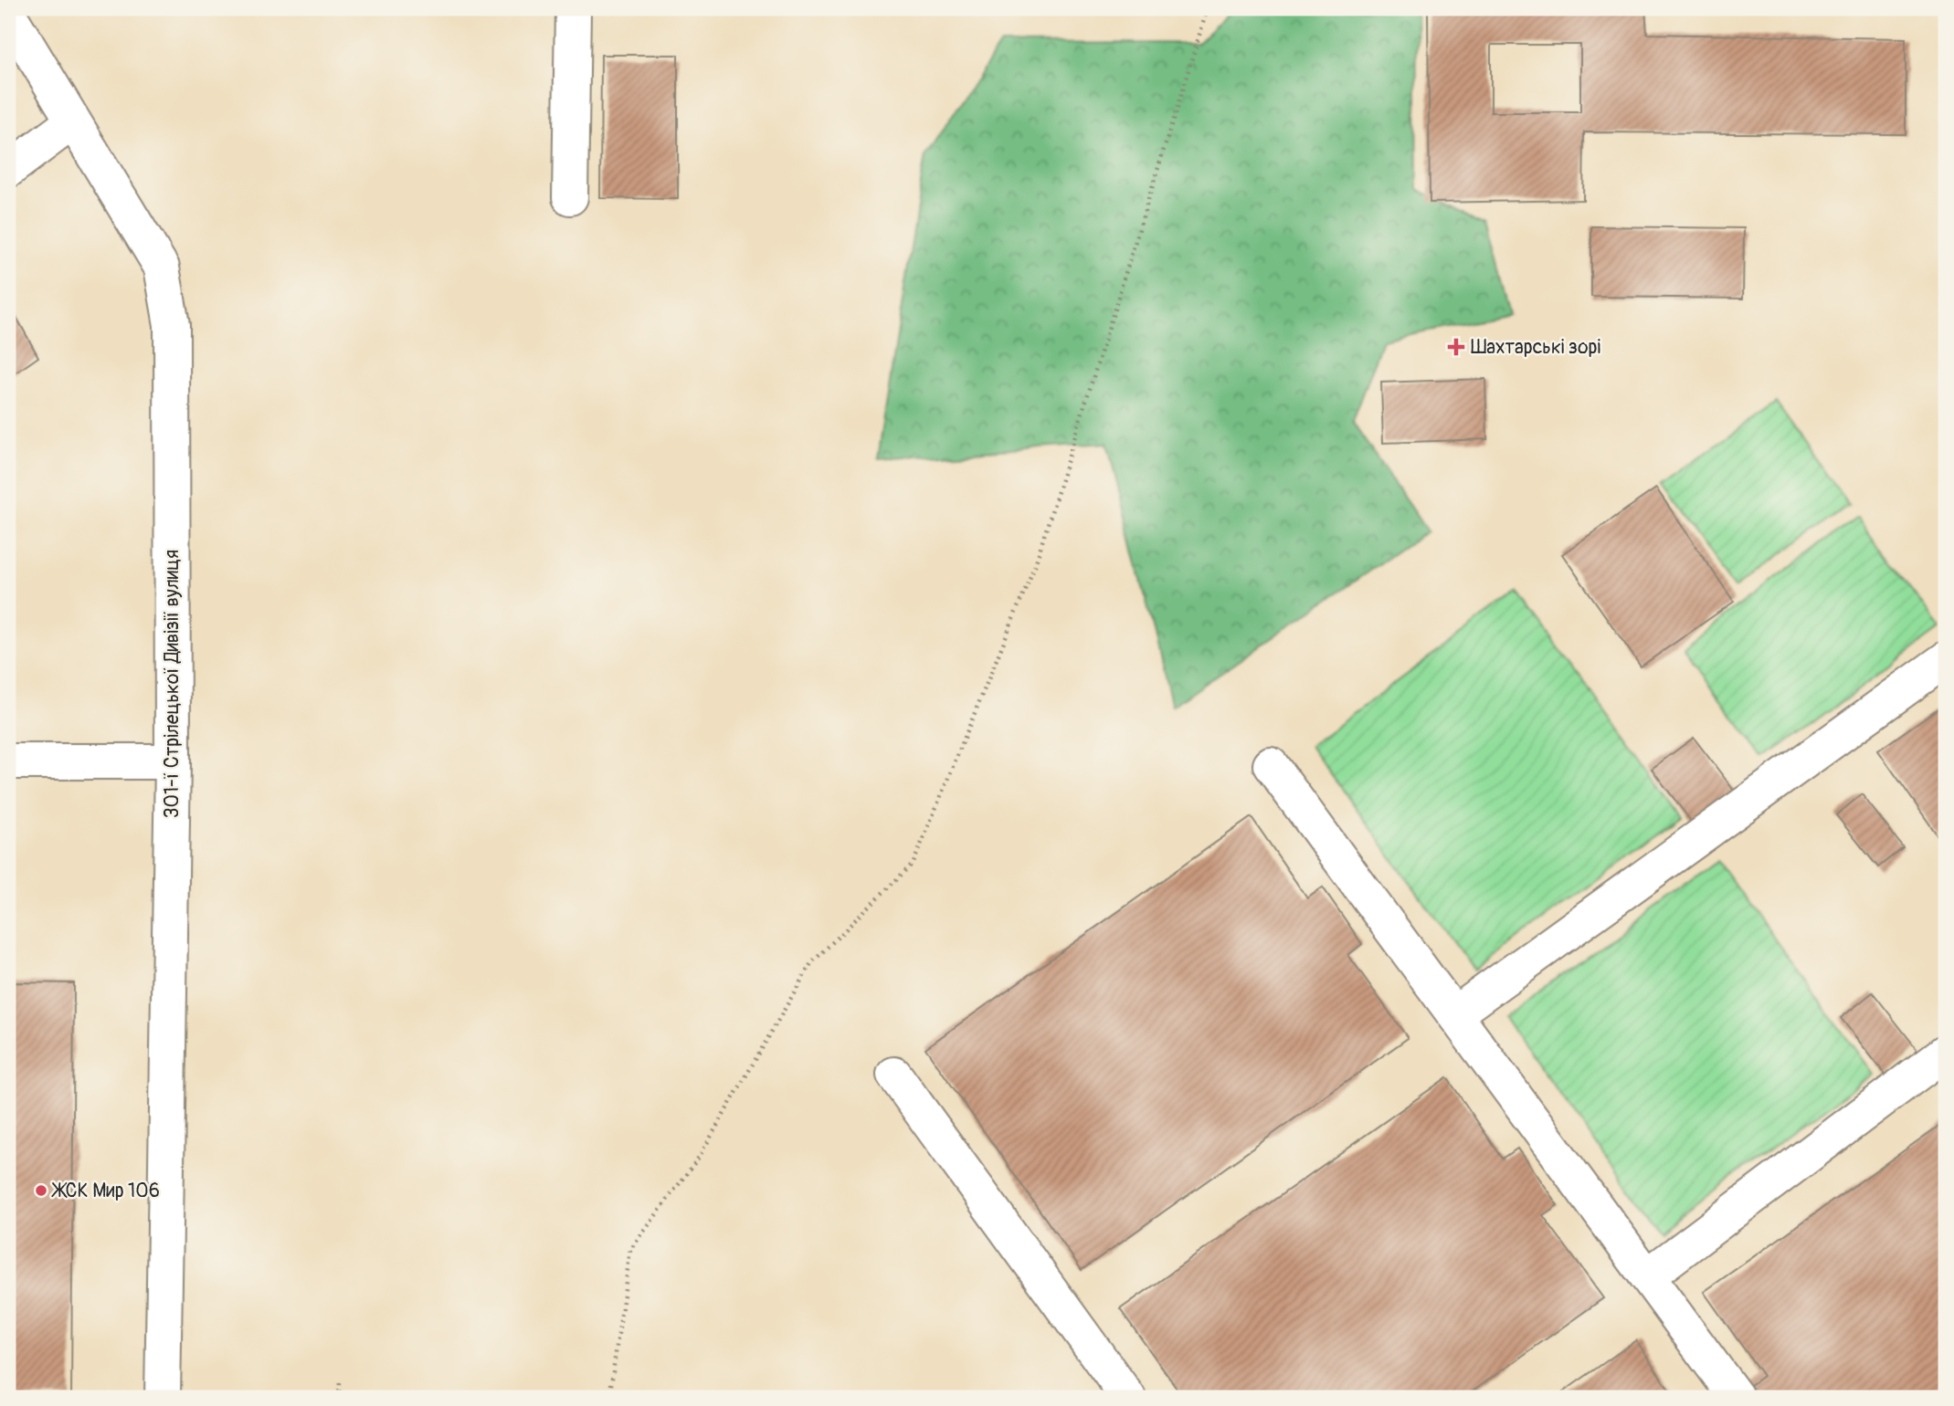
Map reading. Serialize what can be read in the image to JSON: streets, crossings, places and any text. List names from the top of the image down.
{
  "streets": {
    "street": ["301-ї Стрілецької Дивізії вулиця"]
  },
  "places": {
    "health": ["Шахтарські зорі"],
    "other": ["ЖСК Мир 106"]
  }
}
